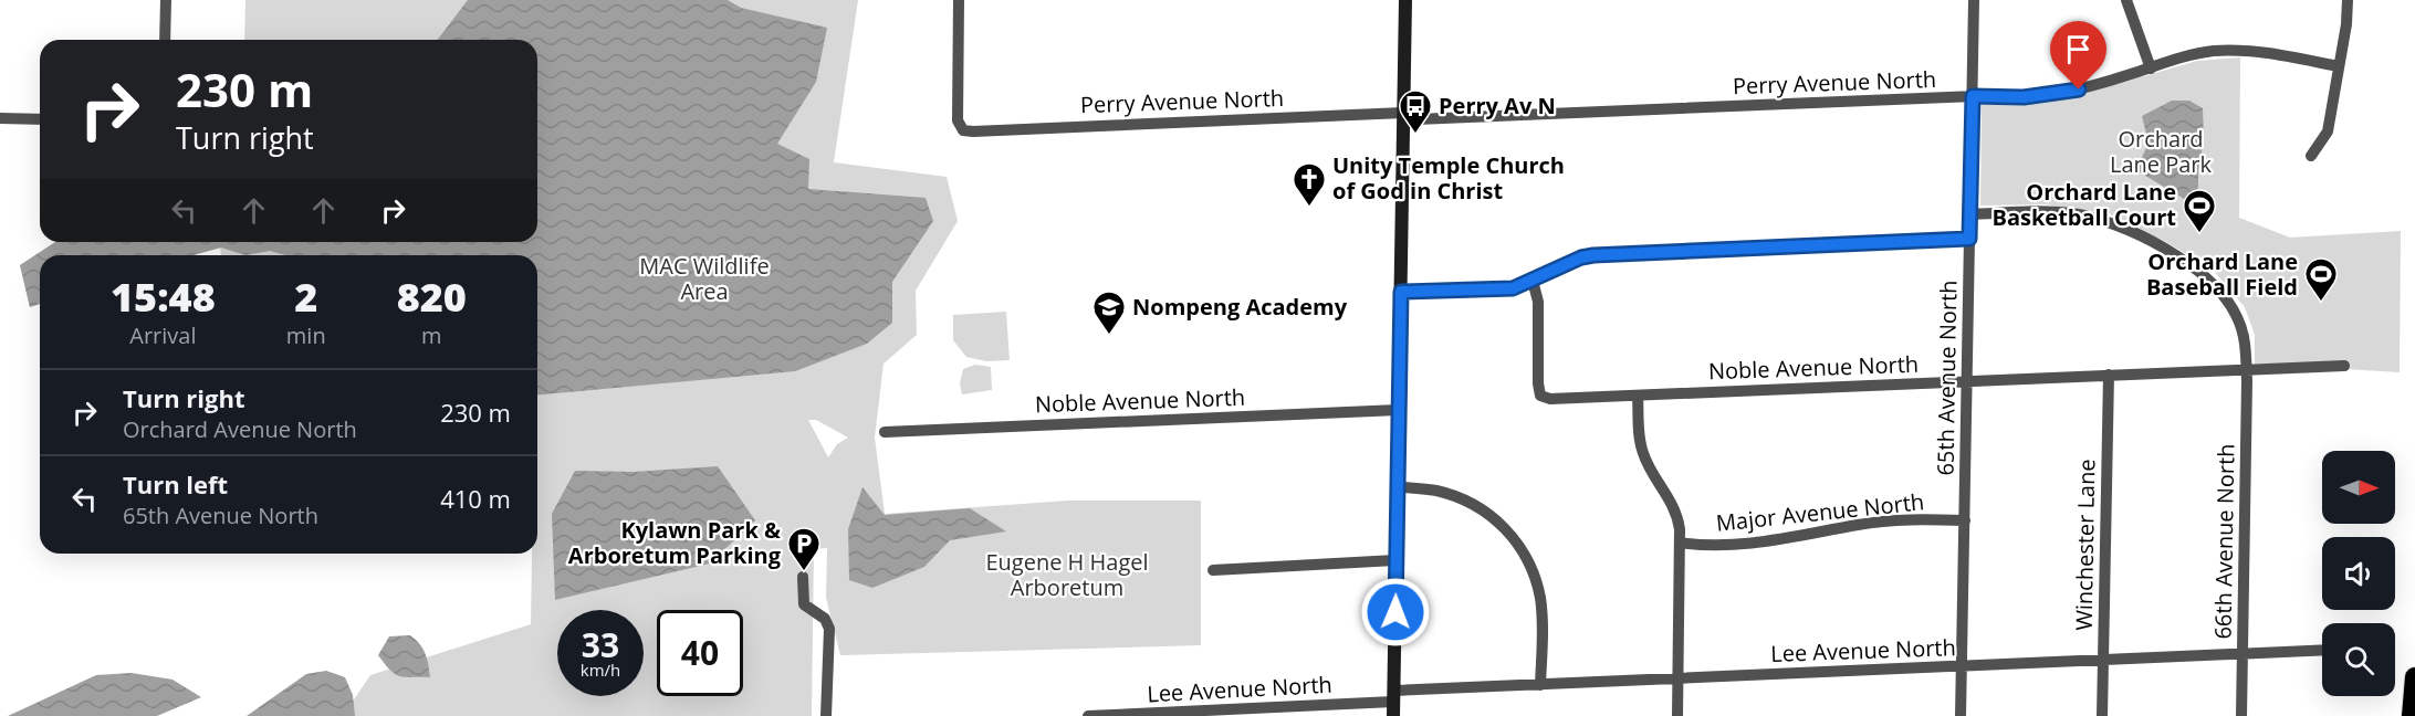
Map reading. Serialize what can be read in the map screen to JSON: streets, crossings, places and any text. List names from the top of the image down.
{
  "streets": {
    "street": [
      "Perry Avenue North",
      "Noble Avenue North",
      "65th Avenue North",
      "Major Avenue North",
      "66th Avenue North",
      "Winchester Lane",
      "Lee Avenue North"
    ]
  },
  "crossings": [
    ["Perry Avenue North", "65th Avenue North"],
    ["Noble Avenue North", "65th Avenue North"],
    ["Noble Avenue North", "66th Avenue North"],
    ["Noble Avenue North", "Winchester Lane"],
    ["65th Avenue North", "Major Avenue North"],
    ["65th Avenue North", "66th Avenue North"],
    ["65th Avenue North", "Lee Avenue North"],
    ["66th Avenue North", "Lee Avenue North"],
    ["Winchester Lane", "Lee Avenue North"]
  ],
  "parks": ["Orchard Lane Park", "MAC Wildlife Area", "Eugene H Hagel Arboretum"],
  "places": {
    "bus stop": ["Perry Av N"],
    "church": ["Unity Temple Church of God in Christ"],
    "sports": ["Orchard Lane Basketball Court", "Orchard Lane Baseball Field"],
    "school or university": ["Nompeng Academy"],
    "parking": ["Kylawn Park & Arboretum Parking"]
  },
  "north": "right",
  "page": {
    "turn": ["230 m", "Turn right"],
    "eta": [
      "15:48",
      "Arrival",
      "2",
      "min",
      "820",
      "m"
    ],
    "list": [
      {
        "name": "Turn right",
        "note": "Orchard Avenue North",
        "value": "230 m"
      },
      {
        "name": "Turn left",
        "note": "65th Avenue North",
        "value": "410 m"
      }
    ],
    "speed": "33 km/h",
    "limit": "40"
  }
}
